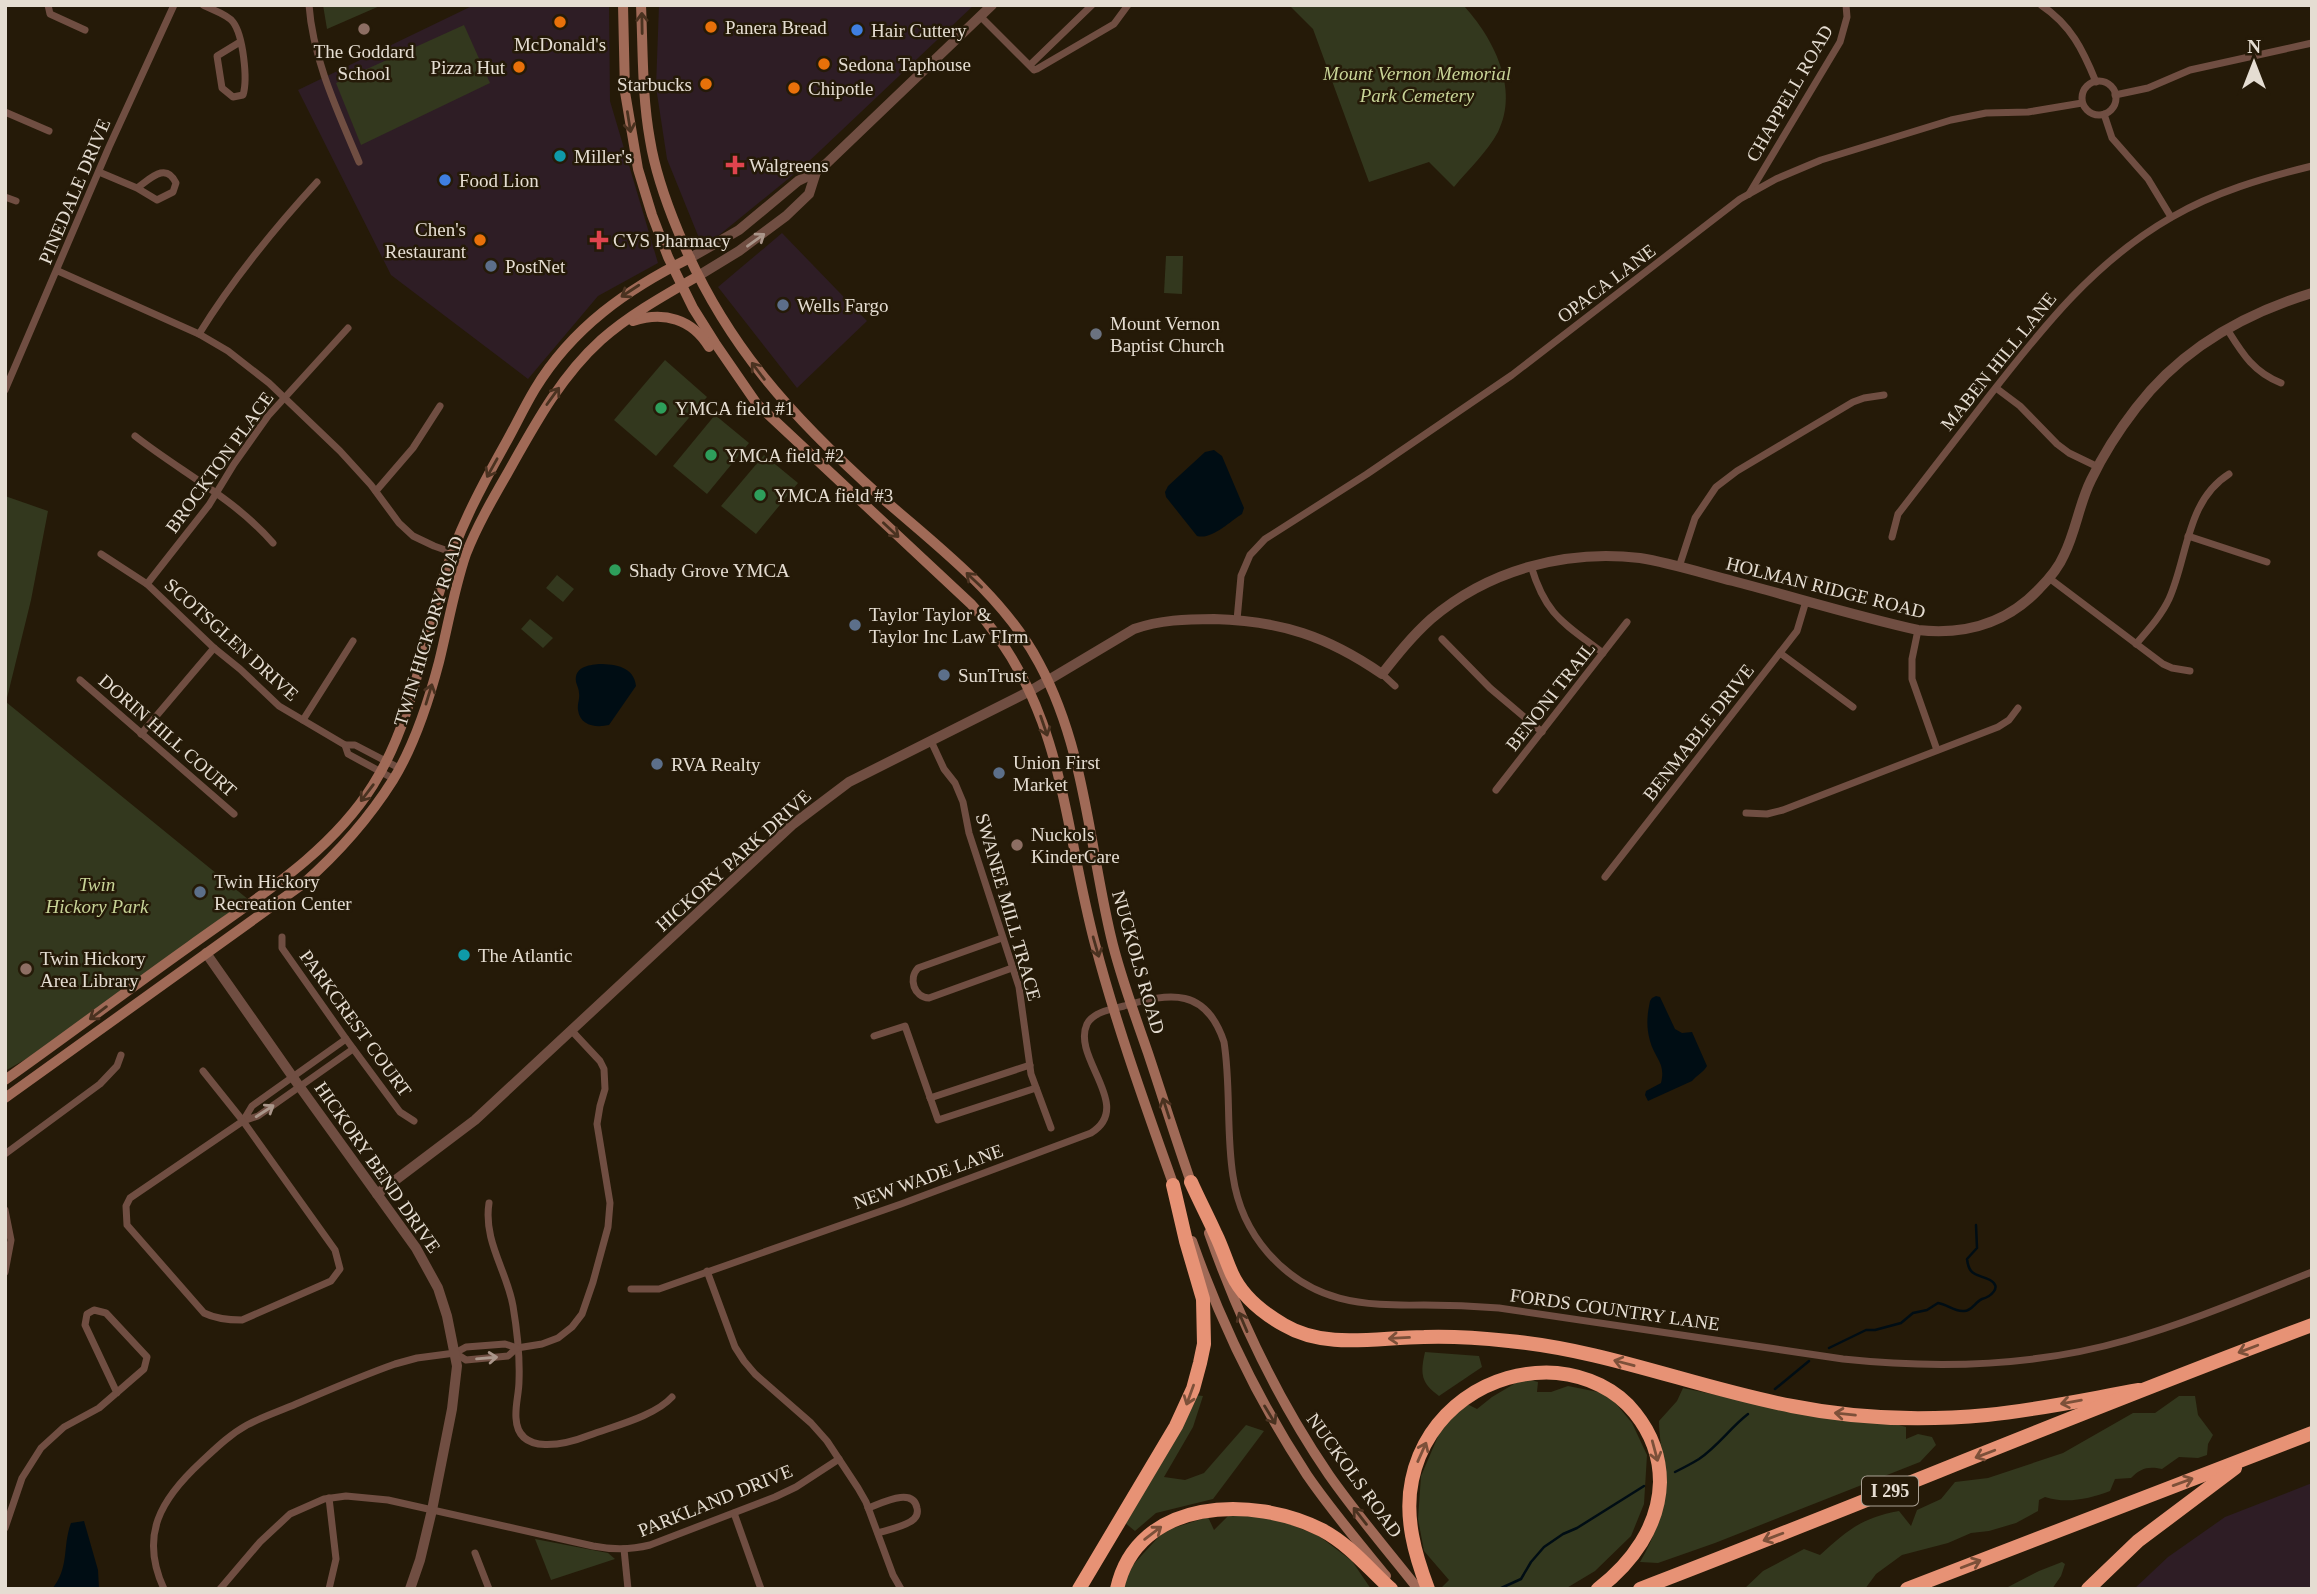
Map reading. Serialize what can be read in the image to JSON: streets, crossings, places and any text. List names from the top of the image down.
{
  "streets": {
    "highway": ["I 295"],
    "main road": ["TWIN HICKORY ROAD", "NUCKOLS ROAD"],
    "street": [
      "CHAPPELL ROAD",
      "PINEDALE DRIVE",
      "OPACA LANE",
      "MABEN HILL LANE",
      "BROCKTON PLACE",
      "HOLMAN RIDGE ROAD",
      "SCOTSGLEN DRIVE",
      "BENONI TRAIL",
      "BENMABLE DRIVE",
      "DORIN HILL COURT",
      "HICKORY PARK DRIVE",
      "SWANEE MILL TRACE",
      "PARKCREST COURT",
      "HICKORY BEND DRIVE",
      "NEW WADE LANE",
      "FORDS COUNTRY LANE",
      "PARKLAND DRIVE"
    ]
  },
  "crossings": [
    ["CHAPPELL ROAD", "OPACA LANE"],
    ["OPACA LANE", "HICKORY PARK DRIVE"],
    ["BROCKTON PLACE", "SCOTSGLEN DRIVE"],
    ["HOLMAN RIDGE ROAD", "BENMABLE DRIVE"],
    ["HOLMAN RIDGE ROAD", "HICKORY PARK DRIVE"],
    ["TWIN HICKORY ROAD", "SCOTSGLEN DRIVE"],
    ["TWIN HICKORY ROAD", "NUCKOLS ROAD"],
    ["TWIN HICKORY ROAD", "HICKORY BEND DRIVE"],
    ["HICKORY PARK DRIVE", "SWANEE MILL TRACE"],
    ["HICKORY PARK DRIVE", "NUCKOLS ROAD"],
    ["HICKORY PARK DRIVE", "HICKORY BEND DRIVE"],
    ["NUCKOLS ROAD", "NEW WADE LANE"],
    ["NUCKOLS ROAD", "FORDS COUNTRY LANE"],
    ["HICKORY BEND DRIVE", "PARKLAND DRIVE"],
    ["NEW WADE LANE", "FORDS COUNTRY LANE"]
  ],
  "parks": ["Mount Vernon Memorial Park Cemetery", "Twin Hickory Park"],
  "places": {
    "other": [
      "McDonald's",
      "Panera Bread",
      "The Goddard School",
      "Hair Cuttery",
      "Sedona Taphouse",
      "Pizza Hut",
      "Starbucks",
      "Chipotle",
      "Miller's",
      "Food Lion",
      "Chen's Restaurant",
      "PostNet",
      "Wells Fargo",
      "Mount Vernon Baptist Church",
      "YMCA field #1",
      "YMCA field #2",
      "YMCA field #3",
      "Shady Grove YMCA",
      "Taylor Taylor & Taylor Inc Law FIrm",
      "SunTrust",
      "RVA Realty",
      "Union First Market",
      "Nuckols KinderCare",
      "Twin Hickory Recreation Center",
      "The Atlantic",
      "Twin Hickory Area Library"
    ],
    "health": ["Walgreens", "CVS Pharmacy"]
  },
  "north": "top"
}
